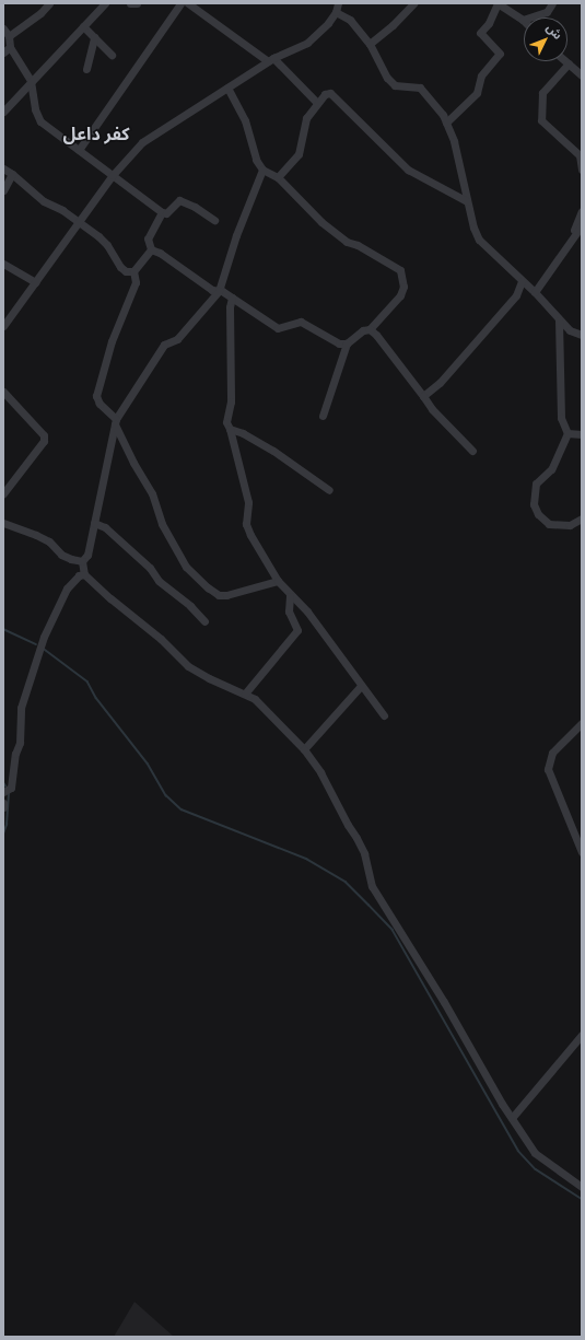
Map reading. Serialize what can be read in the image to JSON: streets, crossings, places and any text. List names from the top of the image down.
{
  "districts": ["كفر داعل"],
  "north": "top right"
}
